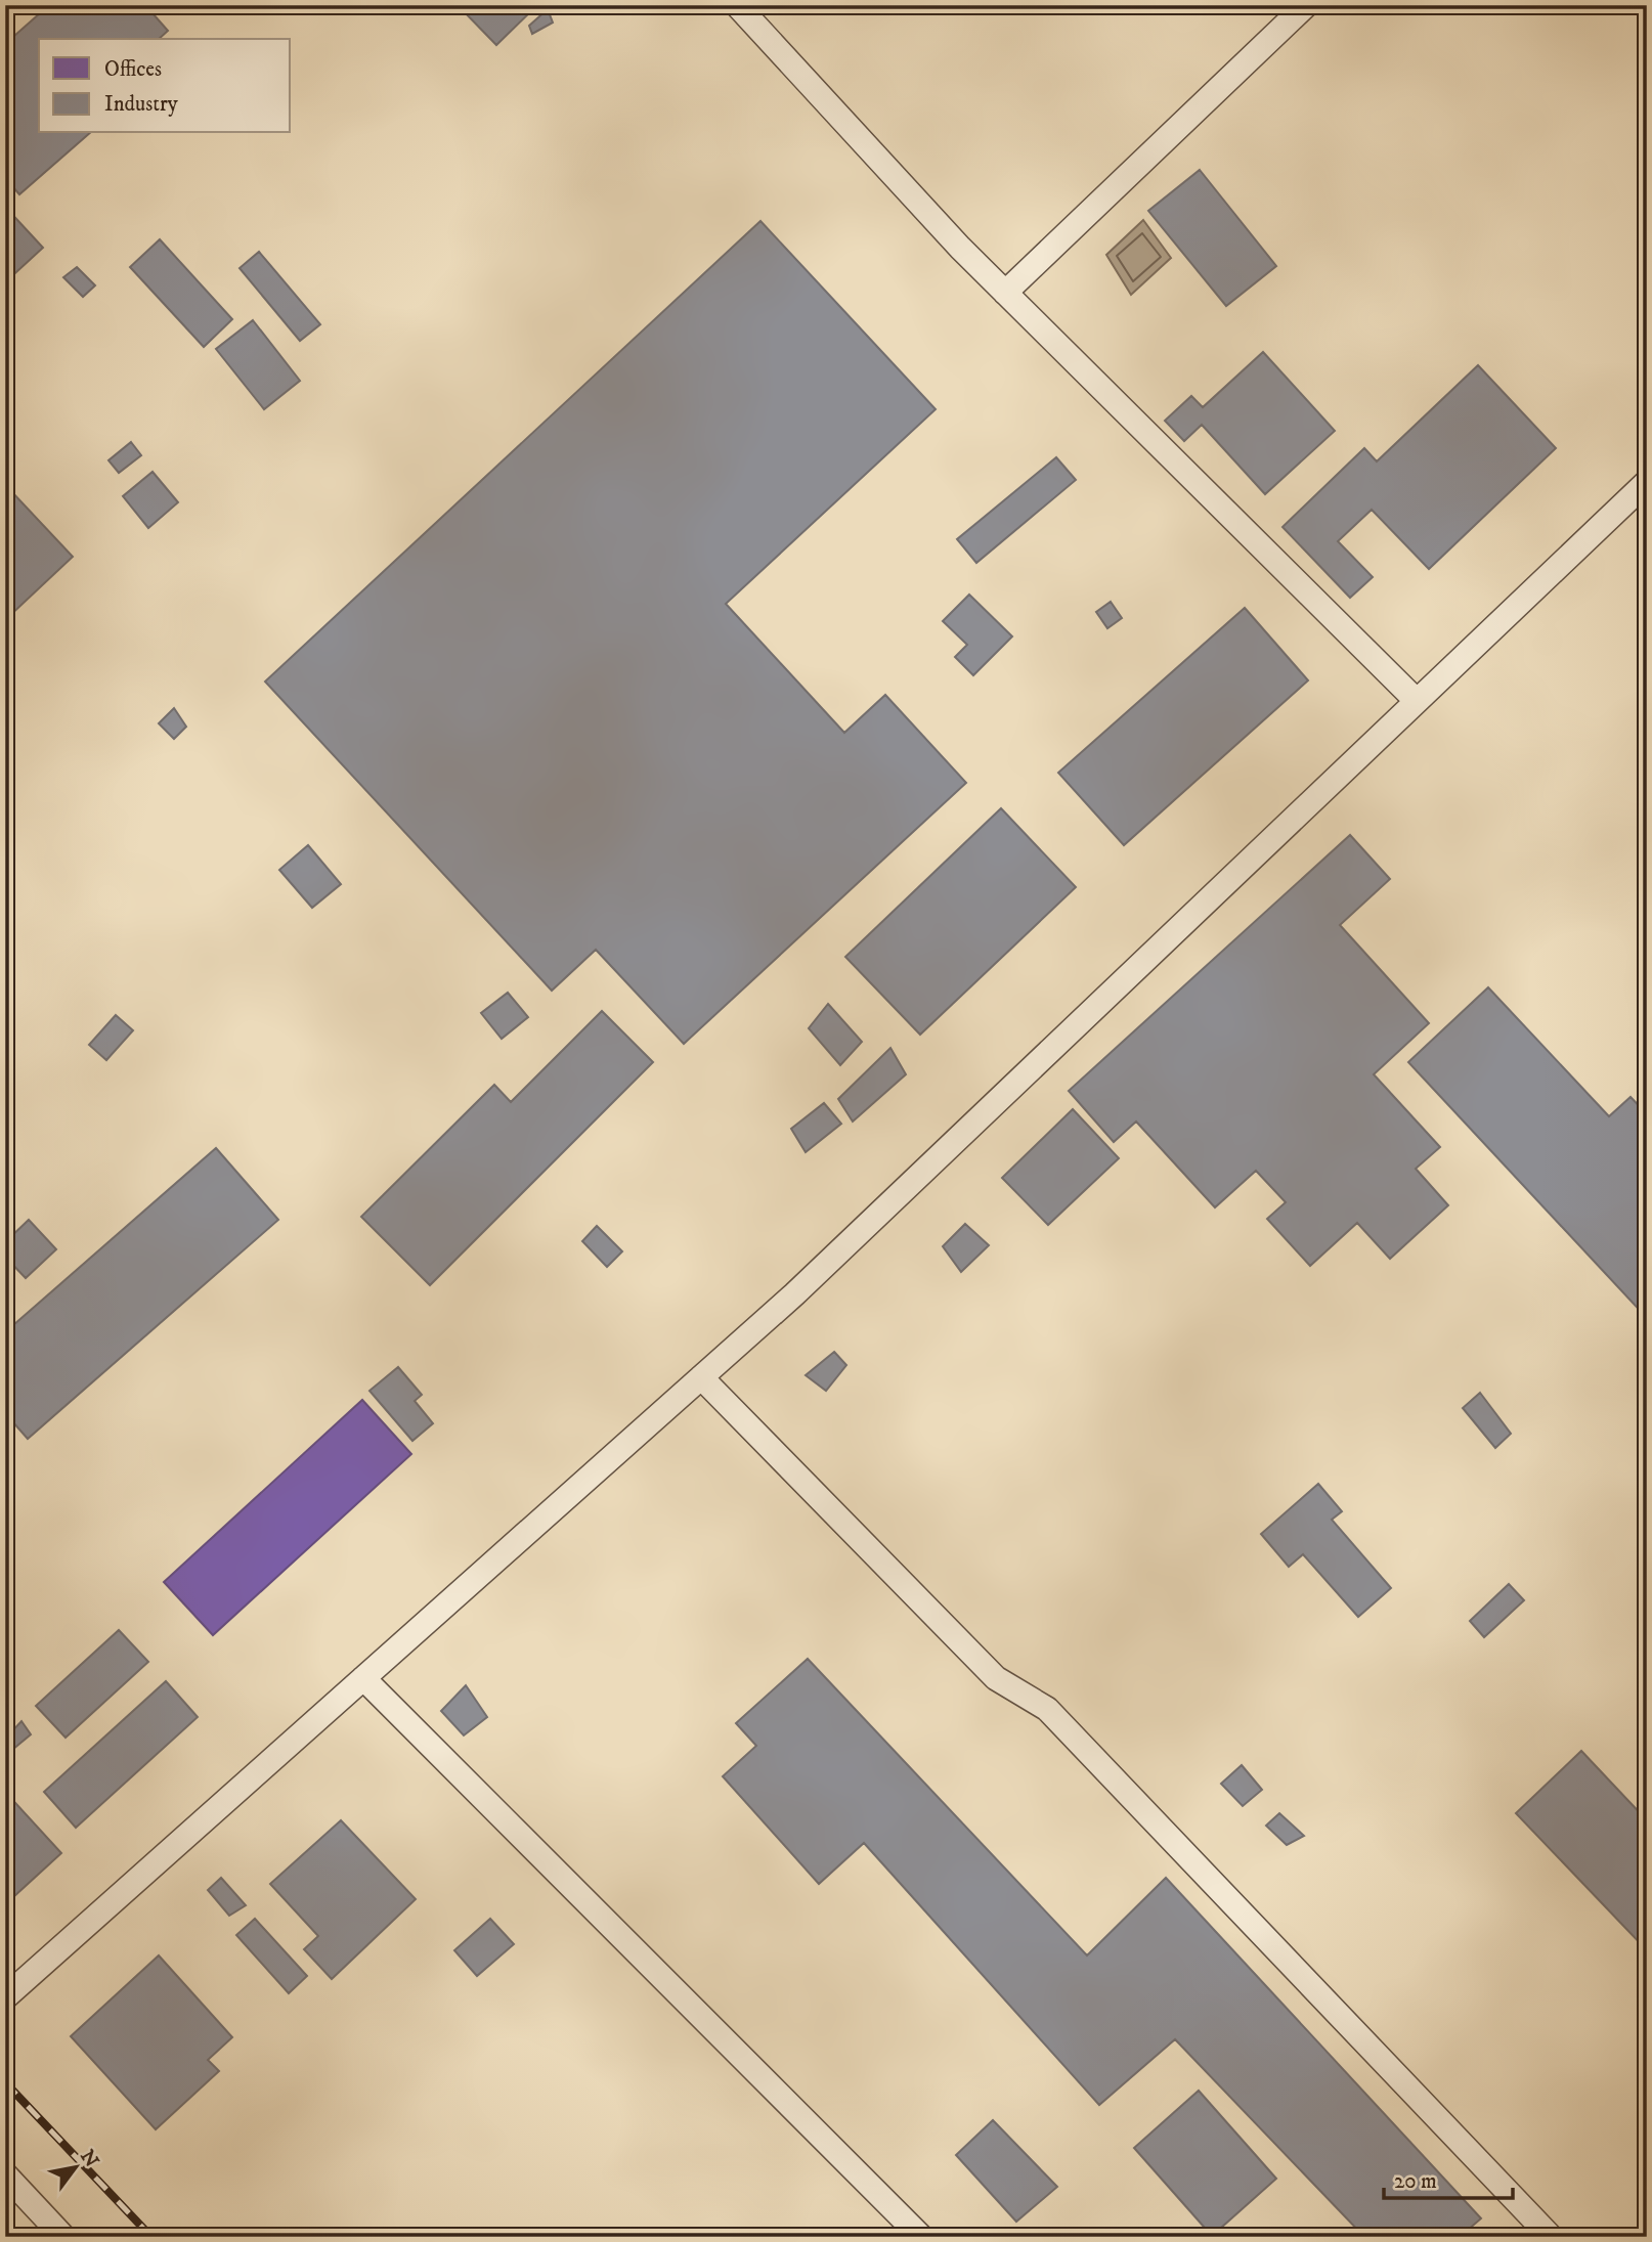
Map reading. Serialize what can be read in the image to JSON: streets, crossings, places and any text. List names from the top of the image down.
{
  "legend": ["Offices", "Industry"],
  "scale_bar": "20 m",
  "north": "top right"
}
